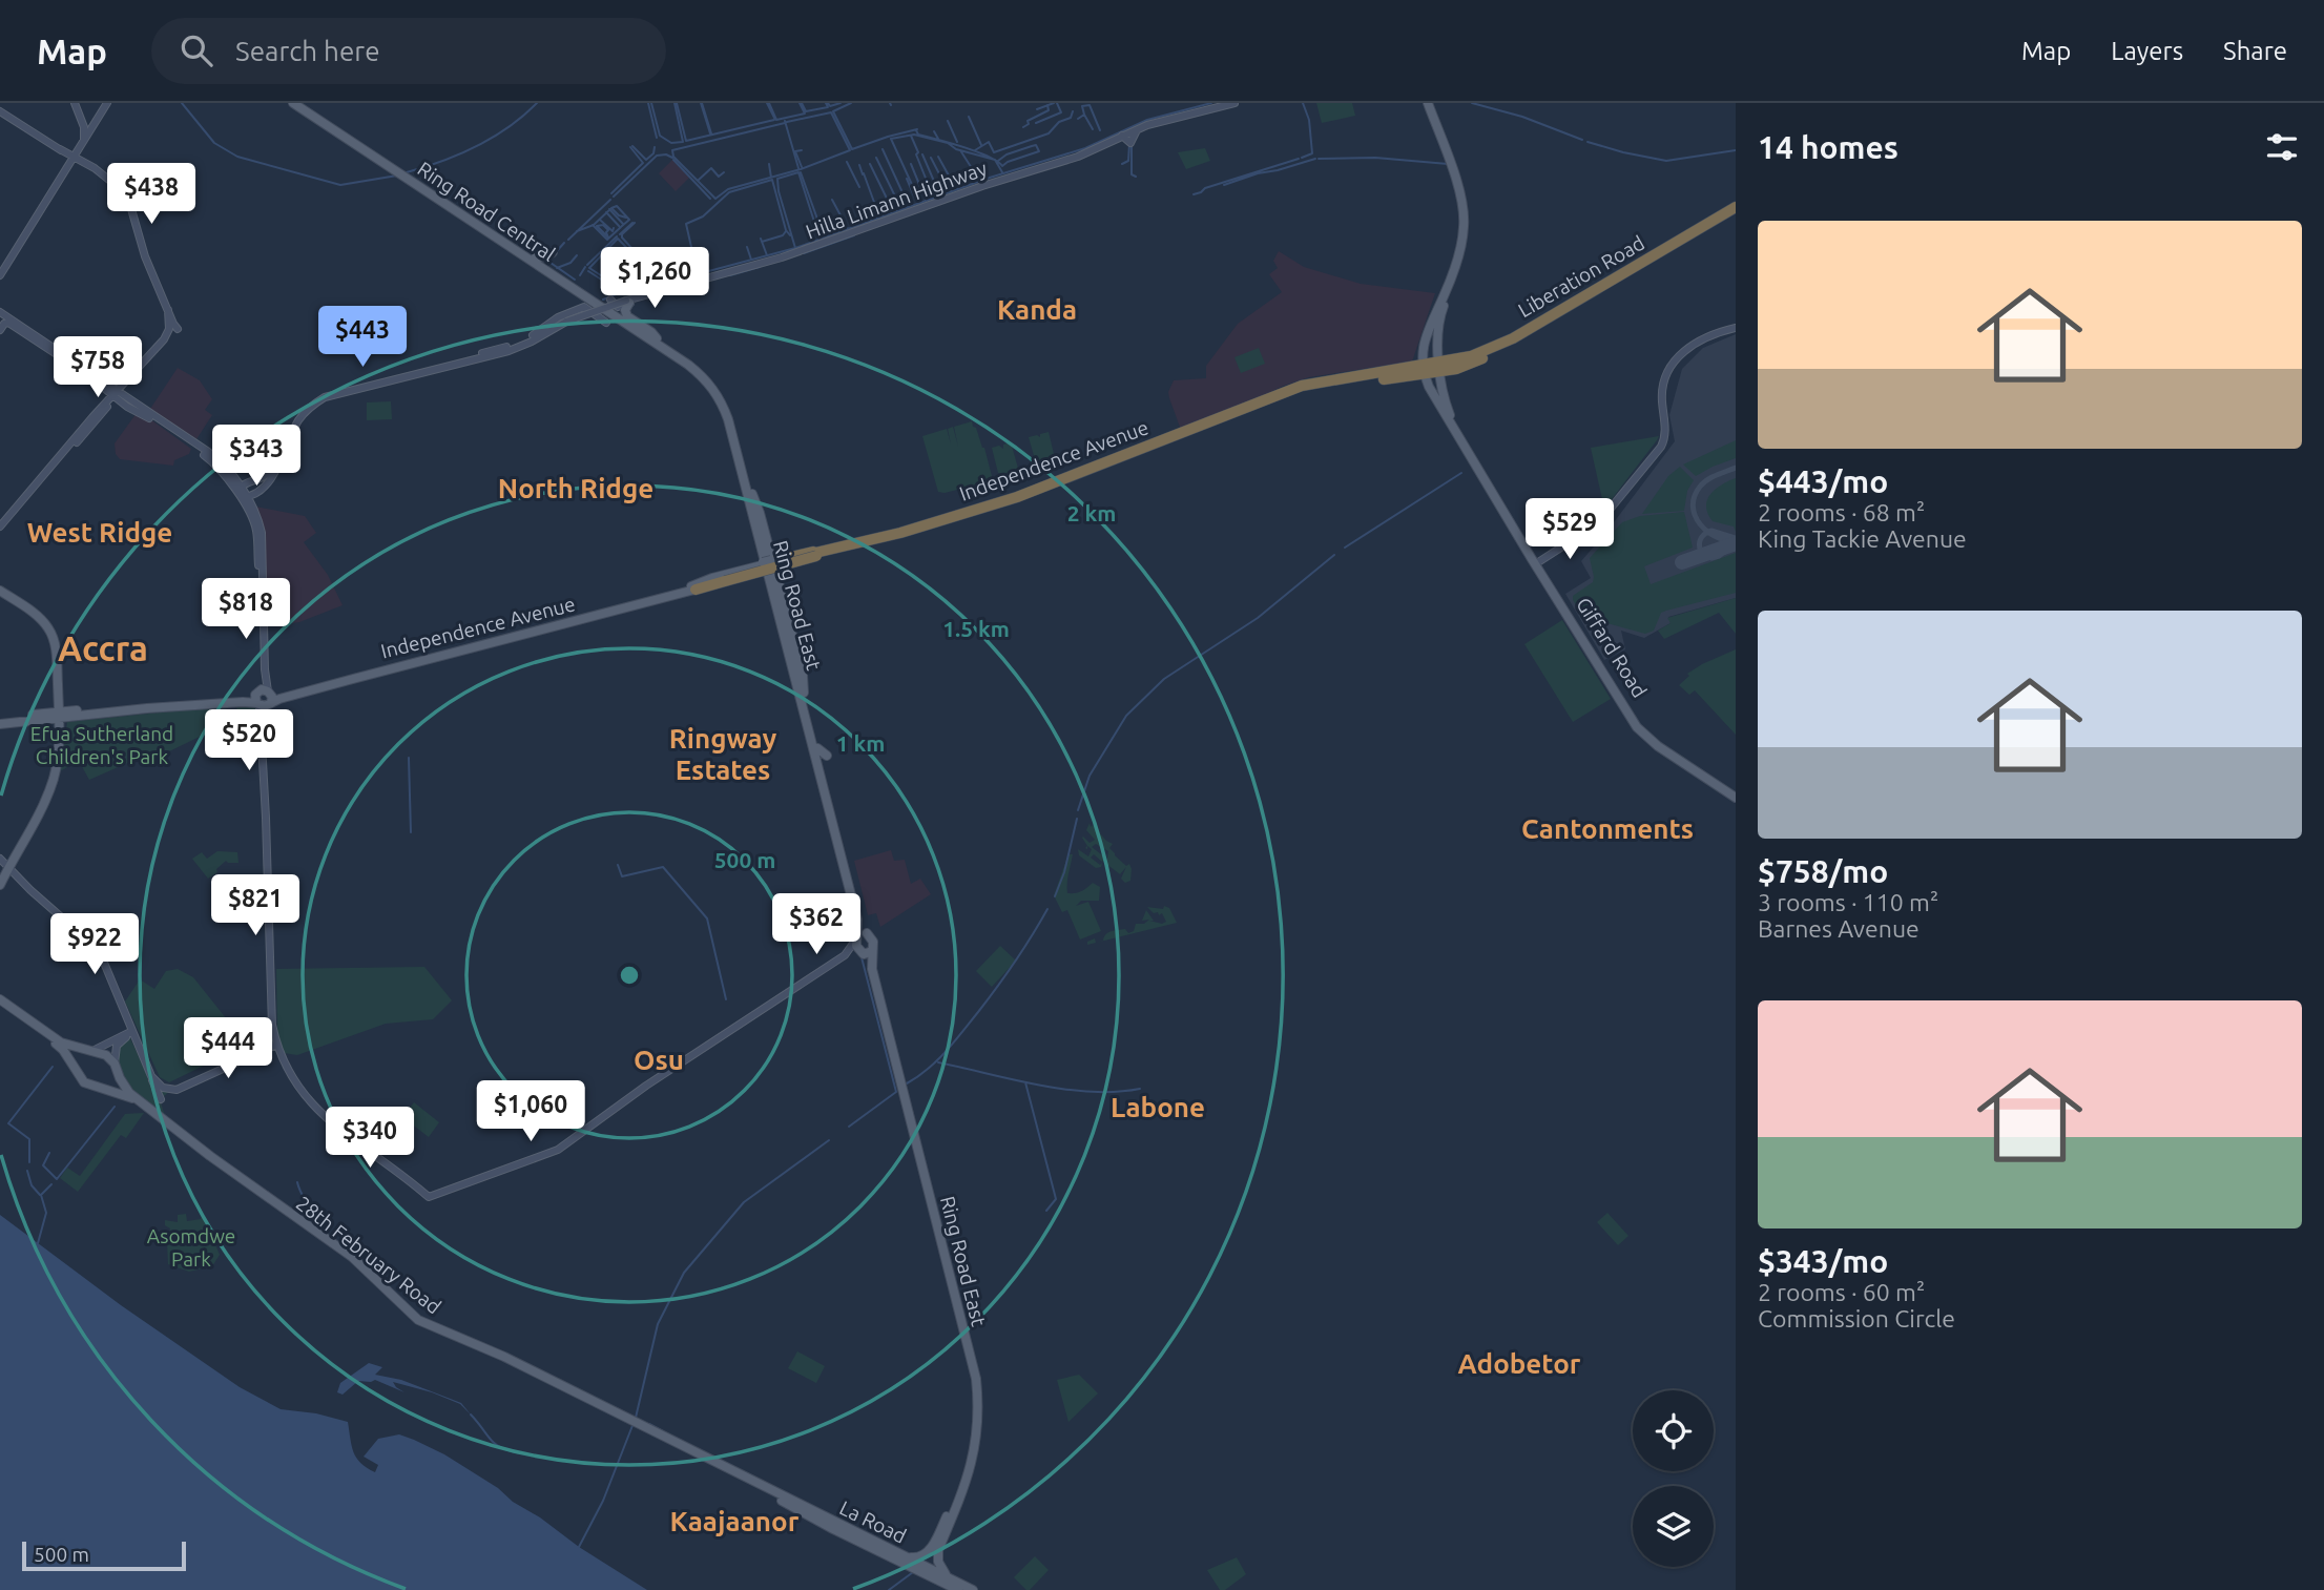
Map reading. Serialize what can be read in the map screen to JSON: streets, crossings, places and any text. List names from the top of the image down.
{
  "streets": {
    "highway": ["Liberation Road", "Independence Avenue"],
    "main road": [
      "Hilla Limann Highway",
      "Ring Road Central",
      "Ring Road East",
      "Giffard Road",
      "28th February Road",
      "La Road"
    ]
  },
  "crossings": [
    ["Ring Road Central", "Independence Avenue"],
    ["Ring Road Central", "Ring Road East"],
    ["Liberation Road", "Independence Avenue"],
    ["Liberation Road", "Giffard Road"],
    ["Independence Avenue", "Ring Road East"],
    ["Independence Avenue", "Giffard Road"],
    ["Ring Road East", "La Road"],
    ["28th February Road", "La Road"]
  ],
  "districts": [
    "Kanda",
    "North Ridge",
    "West Ridge",
    "Accra",
    "Ringway Estates",
    "Cantonments",
    "Osu",
    "Labone",
    "Adobetor",
    "Kaajaanor"
  ],
  "parks": ["Efua Sutherland Children's Park", "Asomdwe Park"],
  "scale_bar": "500 m",
  "page": {
    "header": "Map",
    "search": "Search here",
    "nav": ["Map", "Layers", "Share"],
    "heading": "14 homes",
    "price": [
      "$438",
      "$1,260",
      "$443",
      "$758",
      "$343",
      "$529",
      "$818",
      "$520",
      "$821",
      "$362",
      "$922",
      "$444",
      "$1,060",
      "$340"
    ],
    "list": [
      {
        "name": "$443/mo",
        "note": "2 rooms · 68 m² · King Tackie Avenue"
      },
      {
        "name": "$758/mo",
        "note": "3 rooms · 110 m² · Barnes Avenue"
      },
      {
        "name": "$343/mo",
        "note": "2 rooms · 60 m² · Commission Circle"
      }
    ],
    "scale": "500 m"
  },
  "rings": [
    "2 km",
    "1.5 km",
    "1 km",
    "500 m"
  ]
}
